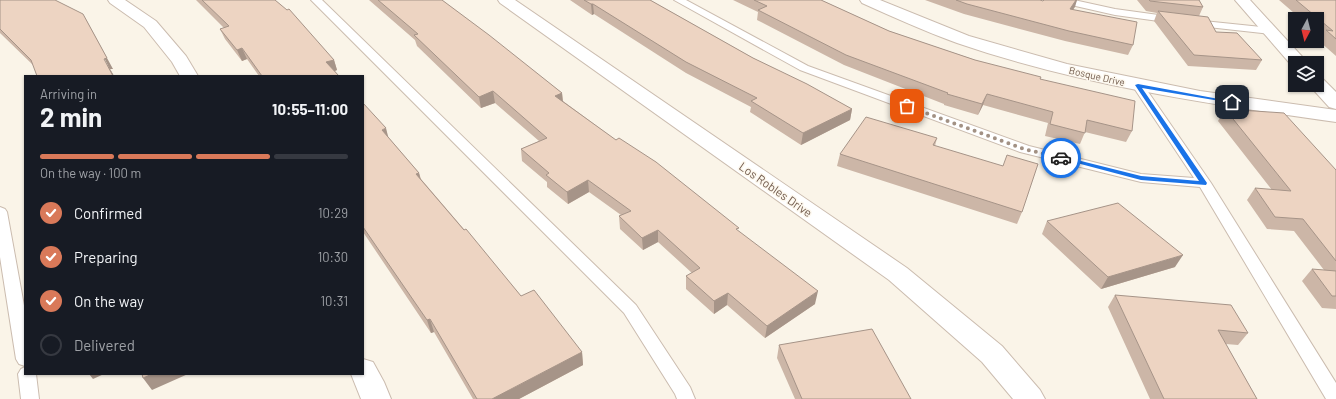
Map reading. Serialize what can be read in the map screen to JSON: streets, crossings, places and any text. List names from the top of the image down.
{
  "streets": {
    "street": ["Bosque Drive", "Los Robles Drive"]
  },
  "north": "bottom",
  "page": {
    "heading": ["2 min", "Arriving in", "10:55–11:00"],
    "bar": "On the way · 100 m",
    "list": [
      ["Confirmed", "10:29"],
      ["Preparing", "10:30"],
      ["On the way", "10:31"],
      "Delivered"
    ]
  }
}
